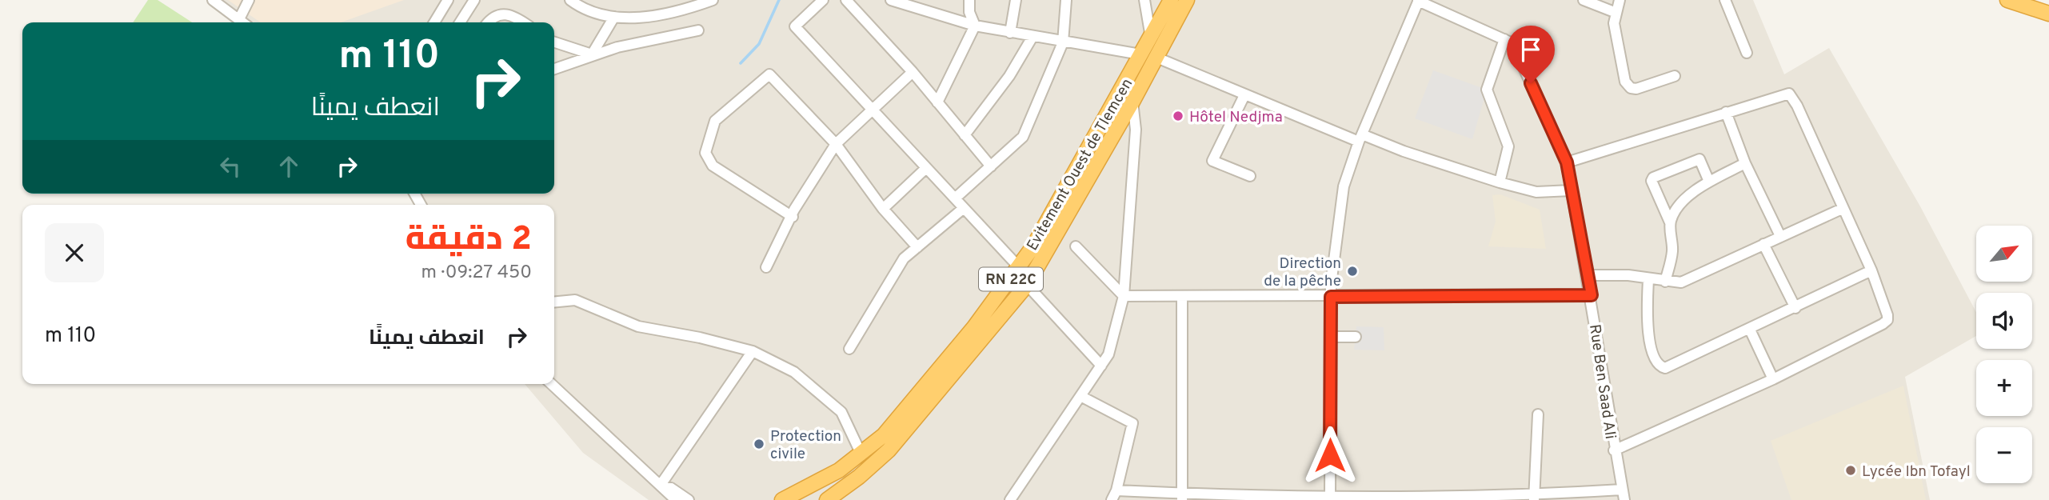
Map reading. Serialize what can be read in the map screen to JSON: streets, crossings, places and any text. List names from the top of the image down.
{
  "streets": {
    "highway": ["Evitement Ouest de Tlemcen", "RN 22C"],
    "street": ["Rue Ben Saad Ali"]
  },
  "places": [
    "Hôtel Nedjma",
    "Direction de la pêche",
    "Protection civile",
    "Lycée Ibn Tofayl"
  ],
  "north": "top right",
  "page": {
    "turn": ["110 m", "انعطف يمينًا"],
    "heading": ["2 دقيقة", "450 m · 09:27"],
    "map_buttons": ["+", "−"],
    "list": [
      {
        "name": "انعطف يمينًا",
        "value": "110 m"
      }
    ]
  }
}
